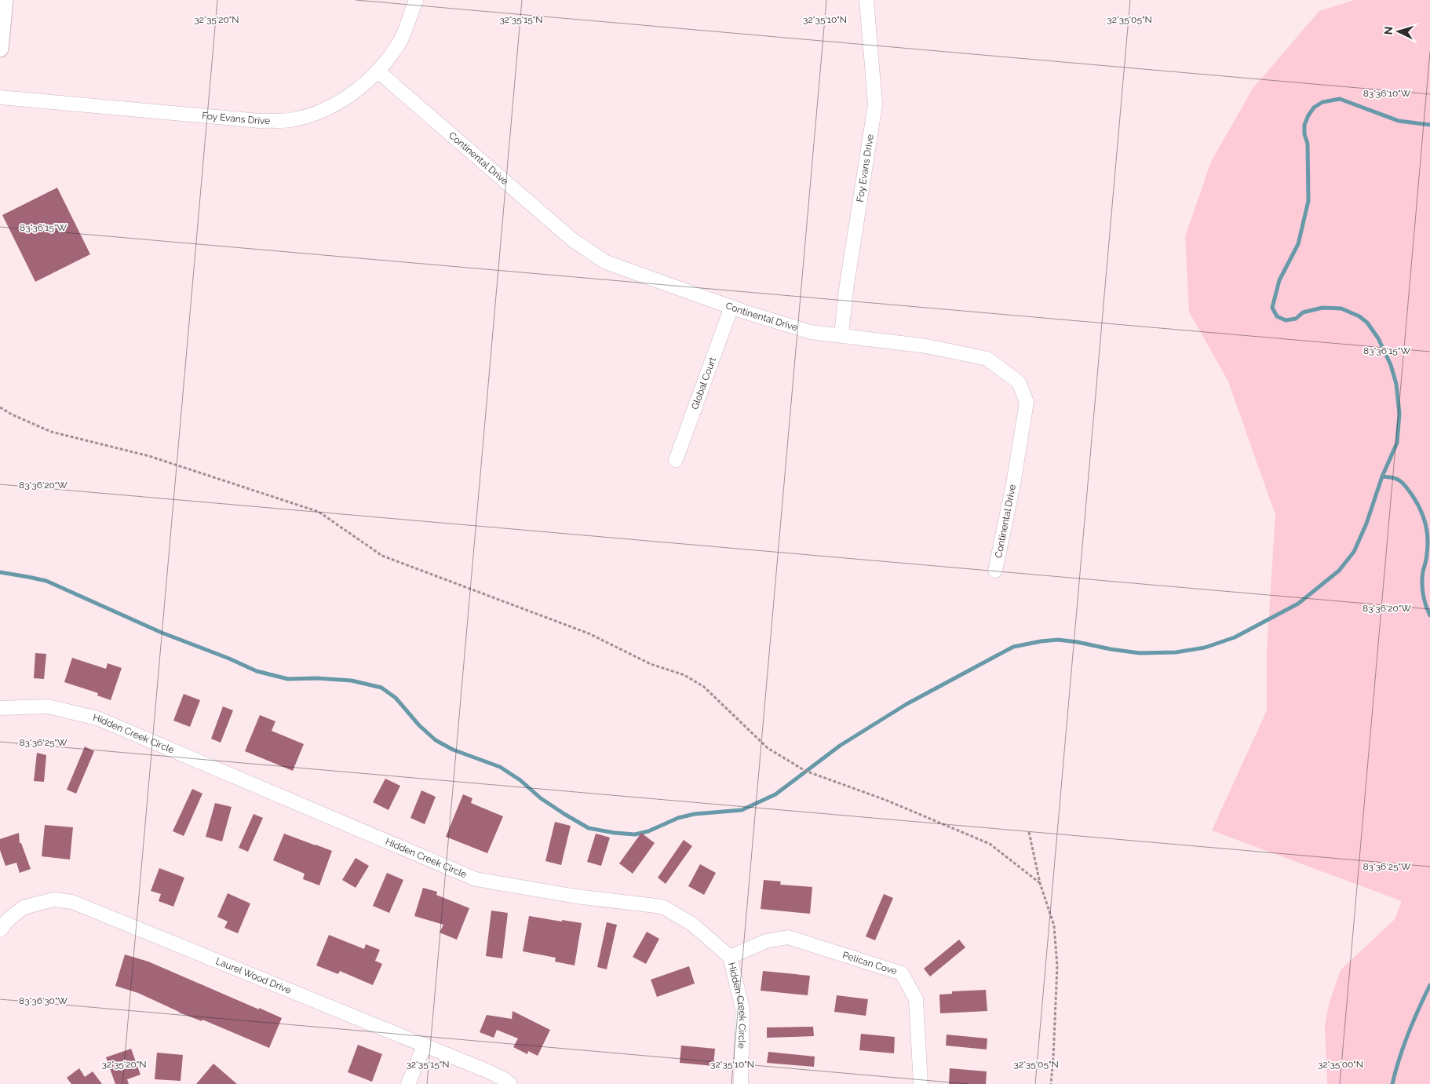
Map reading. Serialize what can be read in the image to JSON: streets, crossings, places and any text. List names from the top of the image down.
{
  "streets": {
    "street": [
      "Foy Evans Drive",
      "Continental Drive",
      "Global Court",
      "Hidden Creek Circle",
      "Pelican Cove",
      "Laurel Wood Drive"
    ]
  },
  "crossings": [
    ["Foy Evans Drive", "Continental Drive"],
    ["Continental Drive", "Global Court"],
    ["Hidden Creek Circle", "Pelican Cove"]
  ],
  "north": "left",
  "coordinates": [
    "32°35'20\"N",
    "32°35'15\"N",
    "32°35'10\"N",
    "32°35'05\"N",
    "83°36'10\"W",
    "83°36'15\"W",
    "83°36'20\"W",
    "83°36'25\"W",
    "83°36'30\"W",
    "32°35'00\"N"
  ]
}
